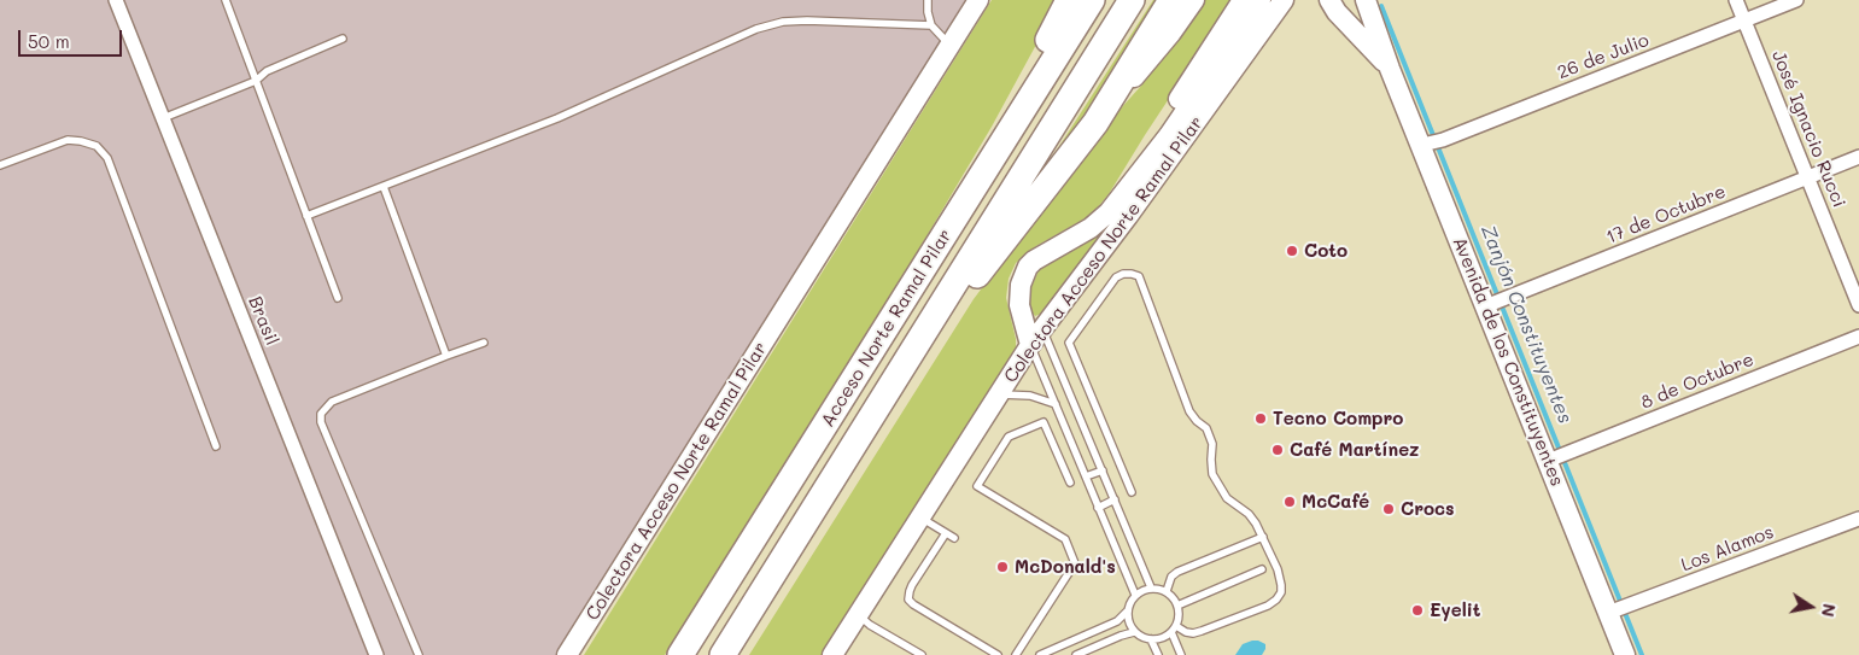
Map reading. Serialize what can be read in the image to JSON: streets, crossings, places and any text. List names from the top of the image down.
{
  "streets": {
    "highway": ["Acceso Norte Ramal Pilar"],
    "street": [
      "26 de Julio",
      "José Ignacio Rucci",
      "17 de Octubre",
      "Colectora Acceso Norte Ramal Pilar",
      "Brasil",
      "Avenida de los Constituyentes",
      "8 de Octubre",
      "Los Alamos"
    ]
  },
  "crossings": [
    ["26 de Julio", "José Ignacio Rucci"],
    ["26 de Julio", "Avenida de los Constituyentes"],
    ["José Ignacio Rucci", "17 de Octubre"],
    ["17 de Octubre", "Avenida de los Constituyentes"],
    ["Avenida de los Constituyentes", "8 de Octubre"],
    ["Avenida de los Constituyentes", "Los Alamos"]
  ],
  "water": ["Zanjón Constituyentes"],
  "places": [
    "Coto",
    "Tecno Compro",
    "Café Martínez",
    "McCafé",
    "Crocs",
    "McDonald's",
    "Eyelit"
  ],
  "scale_bar": "50 m",
  "north": "right"
}
